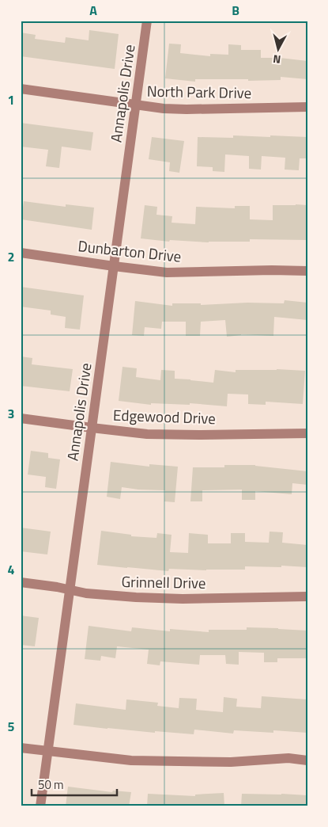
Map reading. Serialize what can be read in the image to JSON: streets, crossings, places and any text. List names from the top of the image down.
{
  "streets": {
    "street": [
      "North Park Drive",
      "Annapolis Drive",
      "Dunbarton Drive",
      "Edgewood Drive",
      "Grinnell Drive"
    ]
  },
  "crossings": [
    ["North Park Drive", "Annapolis Drive"],
    ["Annapolis Drive", "Dunbarton Drive"],
    ["Annapolis Drive", "Edgewood Drive"],
    ["Annapolis Drive", "Grinnell Drive"]
  ],
  "scale_bar": "50 m",
  "north": "bottom",
  "grid": {
    "columns": ["A", "B"],
    "rows": [
      "1",
      "2",
      "3",
      "4",
      "5"
    ]
  }
}
